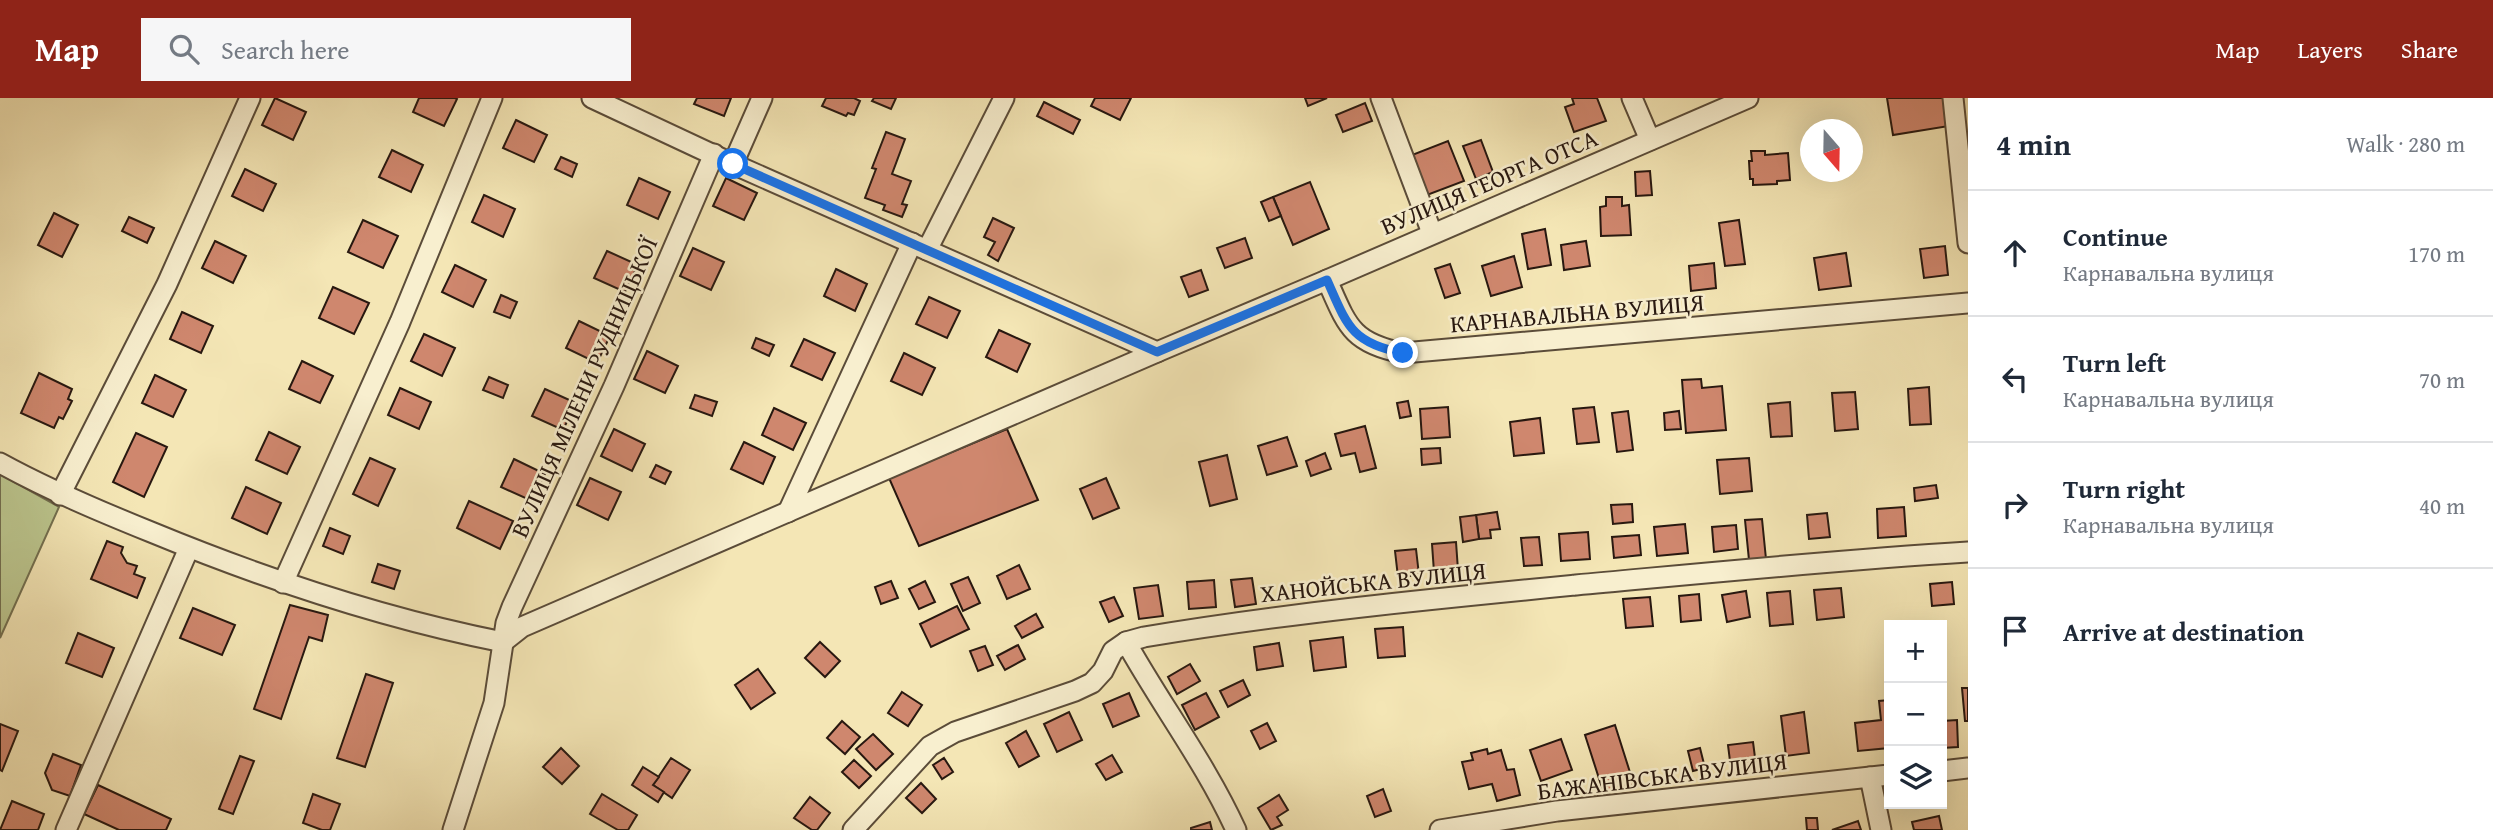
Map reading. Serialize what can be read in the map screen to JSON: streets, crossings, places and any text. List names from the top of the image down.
{
  "streets": {
    "street": [
      "ВУЛИЦЯ ГЕОРГА ОТСА",
      "КАРНАВАЛЬНА ВУЛИЦЯ",
      "ВУЛИЦЯ МІЛЕНИ РУДНИЦЬКОЇ",
      "ХАНОЙСЬКА ВУЛИЦЯ",
      "БАЖАНІВСЬКА ВУЛИЦЯ"
    ]
  },
  "crossings": [
    ["ВУЛИЦЯ ГЕОРГА ОТСА", "КАРНАВАЛЬНА ВУЛИЦЯ"]
  ],
  "north": "bottom",
  "page": {
    "header": "Map",
    "search": "Search here",
    "nav": ["Map", "Layers", "Share"],
    "heading": ["4 min", "Walk · 280 m"],
    "list": [
      ["Continue", "Карнавальна вулиця", "170 m"],
      ["Turn left", "Карнавальна вулиця", "70 m"],
      ["Turn right", "Карнавальна вулиця", "40 m"],
      "Arrive at destination"
    ],
    "map_buttons": ["+", "−"]
  }
}
